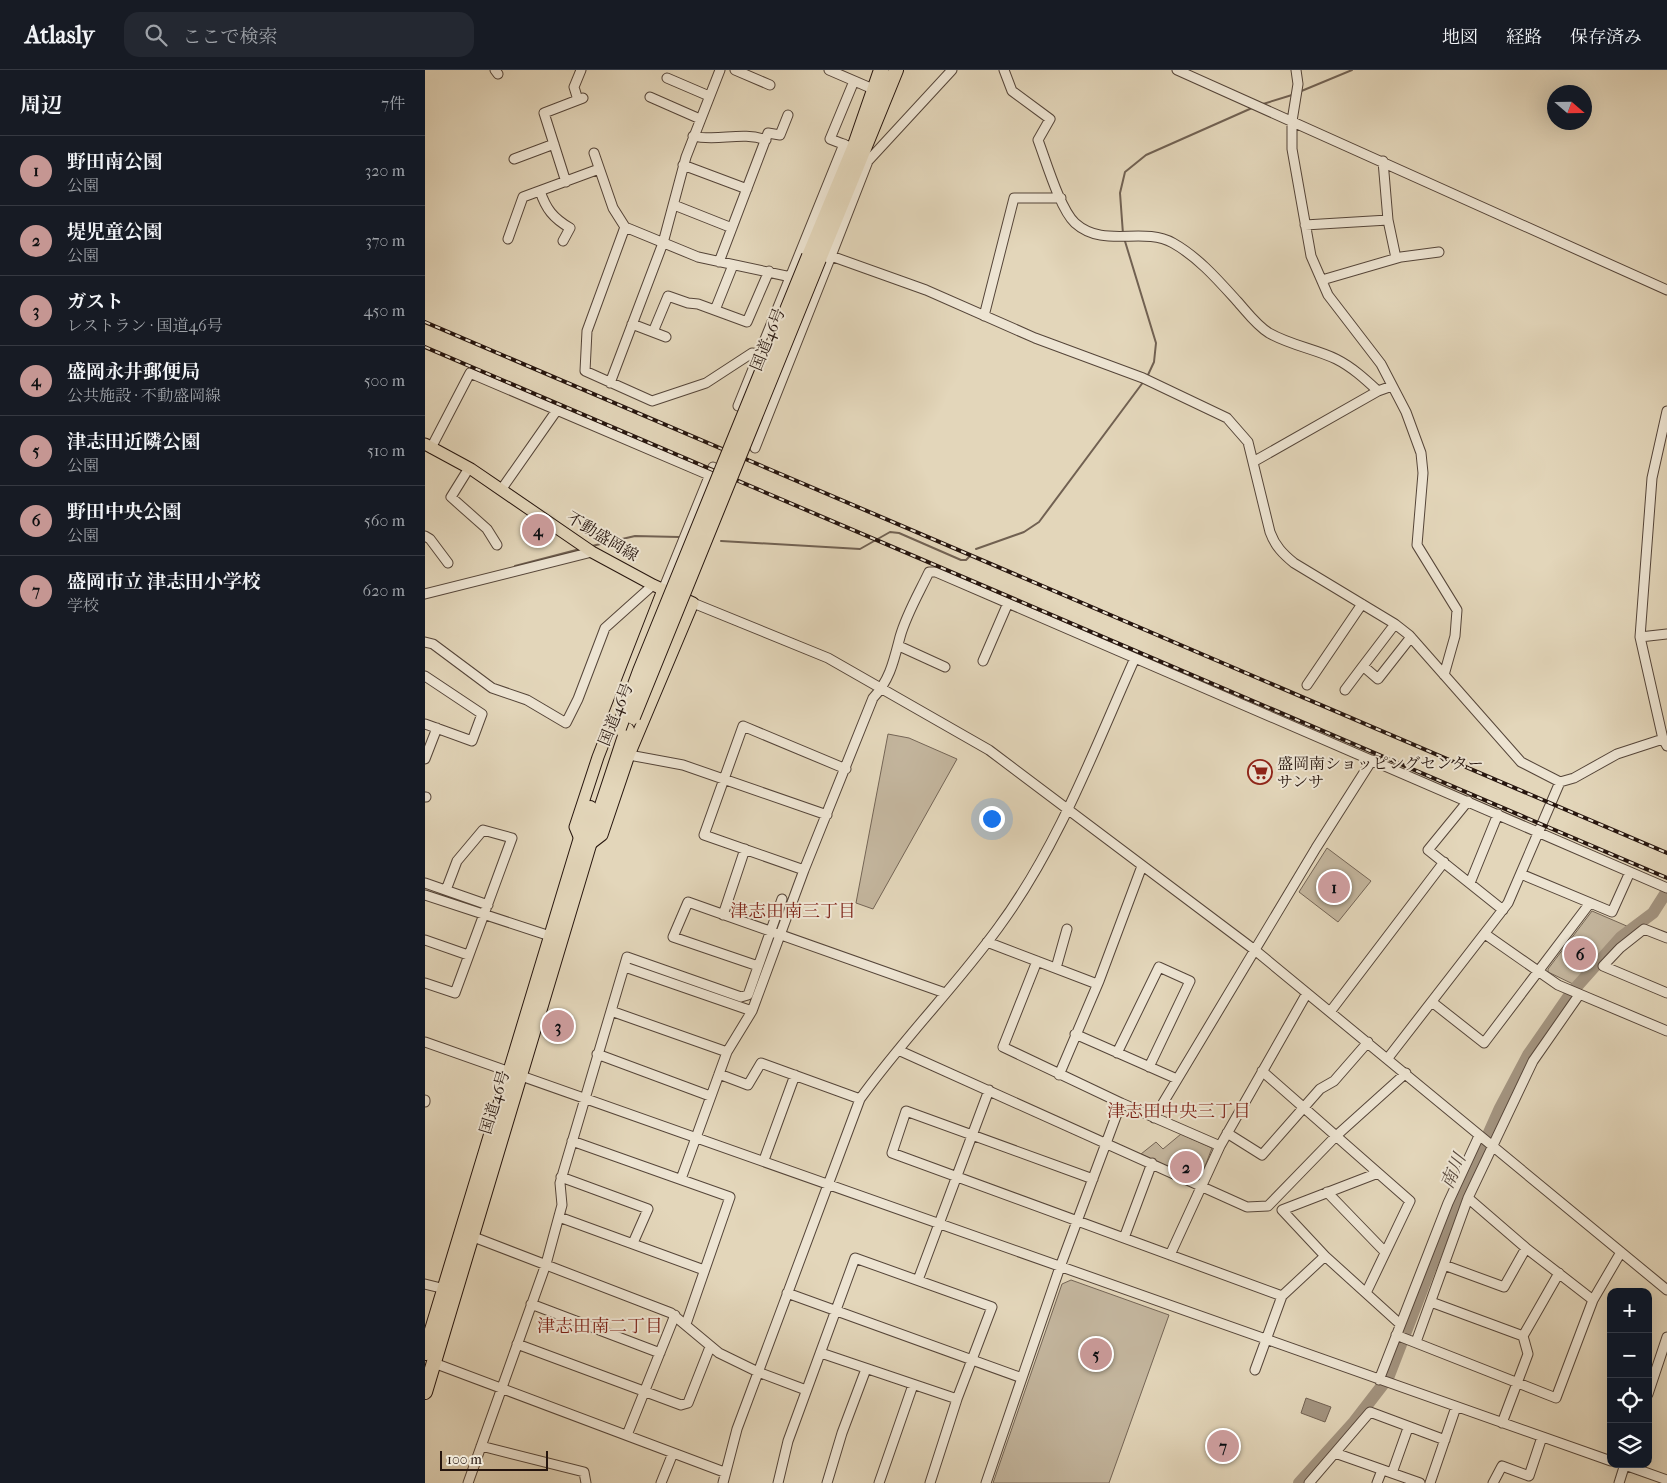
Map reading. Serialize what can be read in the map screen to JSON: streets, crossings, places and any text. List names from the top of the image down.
{
  "streets": {
    "highway": ["国道46号"],
    "main road": ["不動盛岡線"]
  },
  "districts": ["津志田南三丁目", "津志田中央三丁目", "津志田南二丁目"],
  "water": ["南川"],
  "places": {
    "supermarket": ["盛岡南ショッピングセンター サンサ"]
  },
  "scale_bar": "100 m",
  "north": "right",
  "page": {
    "header": "Atlasly",
    "search": "ここで検索",
    "nav": ["地図", "経路", "保存済み"],
    "heading": ["周辺", "7件"],
    "list": [
      {
        "mark": "1",
        "name": "野田南公園",
        "note": "公園",
        "value": "320 m"
      },
      {
        "mark": "2",
        "name": "堤児童公園",
        "note": "公園",
        "value": "370 m"
      },
      {
        "mark": "3",
        "name": "ガスト",
        "note": "レストラン · 国道46号",
        "value": "450 m"
      },
      {
        "mark": "4",
        "name": "盛岡永井郵便局",
        "note": "公共施設 · 不動盛岡線",
        "value": "500 m"
      },
      {
        "mark": "5",
        "name": "津志田近隣公園",
        "note": "公園",
        "value": "510 m"
      },
      {
        "mark": "6",
        "name": "野田中央公園",
        "note": "公園",
        "value": "560 m"
      },
      {
        "mark": "7",
        "name": "盛岡市立 津志田小学校",
        "note": "学校",
        "value": "620 m"
      }
    ],
    "pins": [
      "4",
      "1",
      "6",
      "3",
      "2",
      "5",
      "7"
    ],
    "map_buttons": ["+", "−"],
    "scale": "100 m"
  }
}
